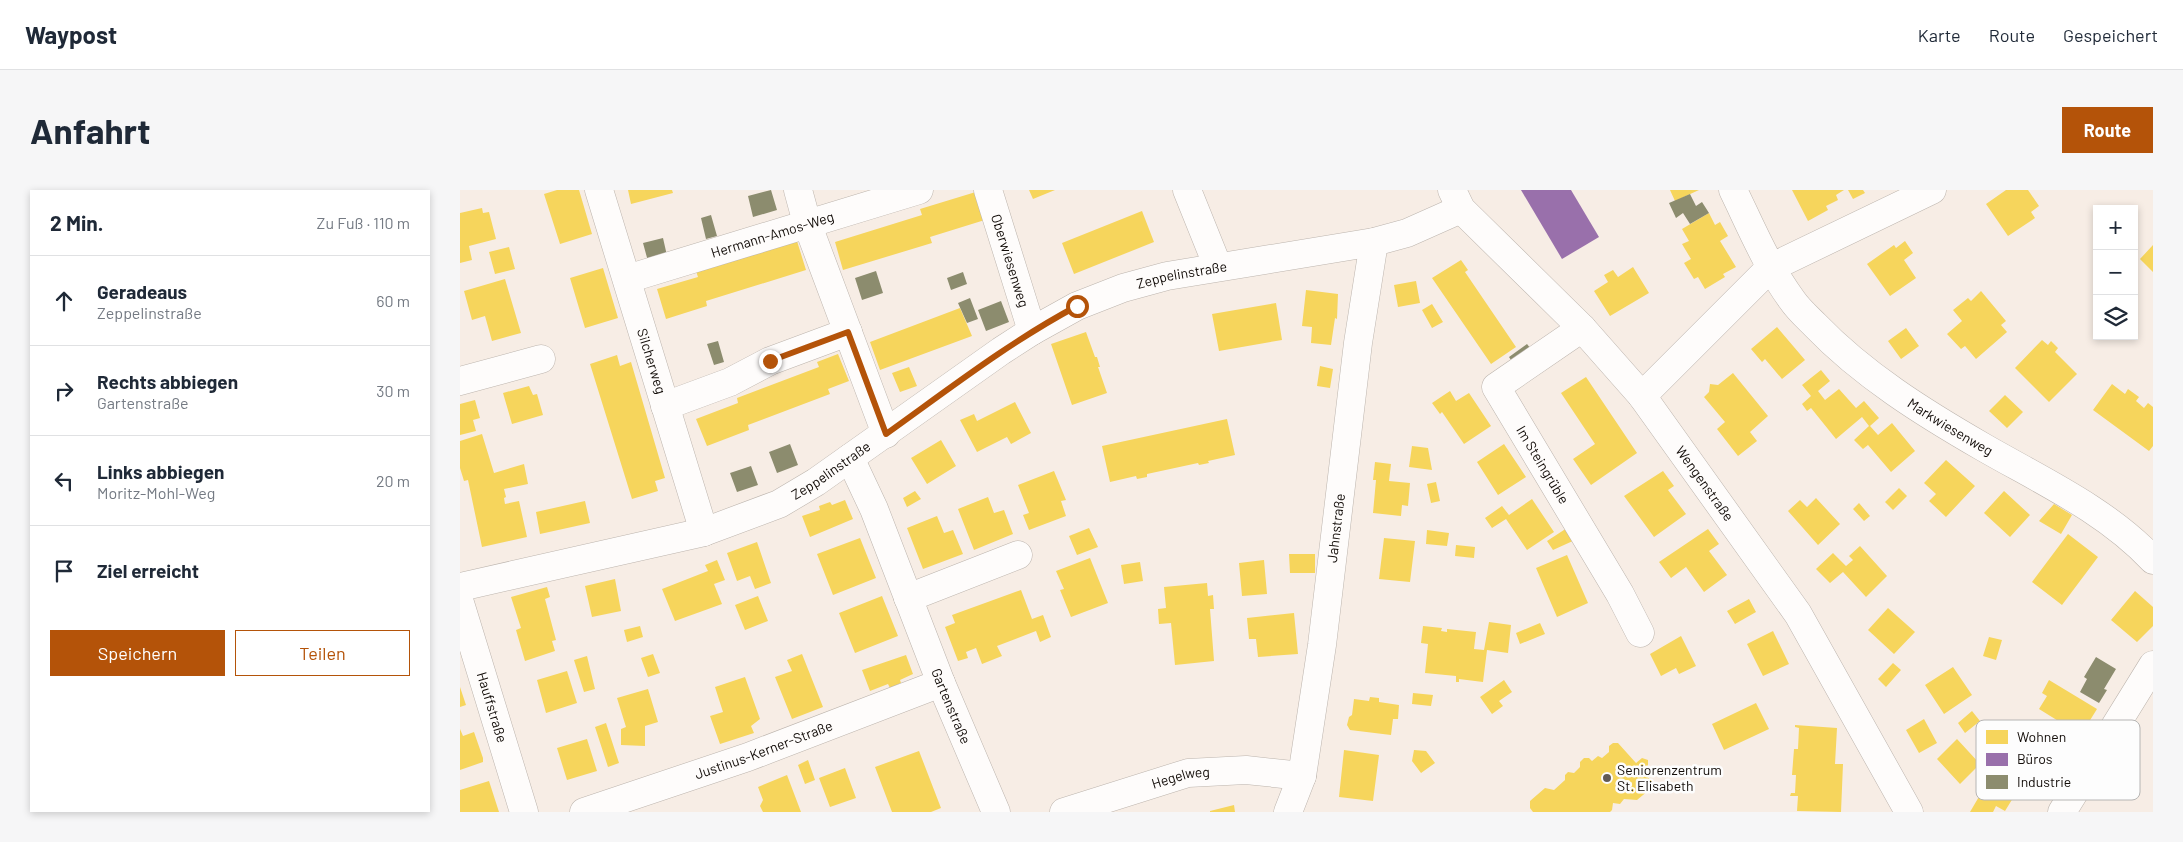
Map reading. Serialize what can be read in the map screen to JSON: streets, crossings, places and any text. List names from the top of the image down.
{
  "streets": {
    "street": [
      "Hermann-Amos-Weg",
      "Oberwiesenweg",
      "Zeppelinstraße",
      "Silcherweg",
      "Markwiesenweg",
      "Im Steingrüble",
      "Wengenstraße",
      "Jahnstraße",
      "Gartenstraße",
      "Hauffstraße",
      "Justinus-Kerner-Straße",
      "Hegelweg"
    ]
  },
  "crossings": [
    ["Hermann-Amos-Weg", "Silcherweg"],
    ["Oberwiesenweg", "Zeppelinstraße"],
    ["Zeppelinstraße", "Silcherweg"],
    ["Zeppelinstraße", "Wengenstraße"],
    ["Zeppelinstraße", "Jahnstraße"],
    ["Zeppelinstraße", "Gartenstraße"],
    ["Im Steingrüble", "Wengenstraße"],
    ["Jahnstraße", "Hegelweg"],
    ["Gartenstraße", "Justinus-Kerner-Straße"]
  ],
  "places": ["Seniorenzentrum St. Elisabeth"],
  "legend": ["Wohnen", "Büros", "Industrie"],
  "page": {
    "header": "Waypost",
    "nav": ["Karte", "Route", "Gespeichert"],
    "buttons": [
      "Route",
      ["Speichern", "Teilen"]
    ],
    "title": "Anfahrt",
    "heading": ["2 Min.", "Zu Fuß · 110 m"],
    "map_buttons": ["+", "−"],
    "list": [
      ["Geradeaus", "Zeppelinstraße", "60 m"],
      ["Rechts abbiegen", "Gartenstraße", "30 m"],
      ["Links abbiegen", "Moritz-Mohl-Weg", "20 m"],
      "Ziel erreicht"
    ]
  }
}
